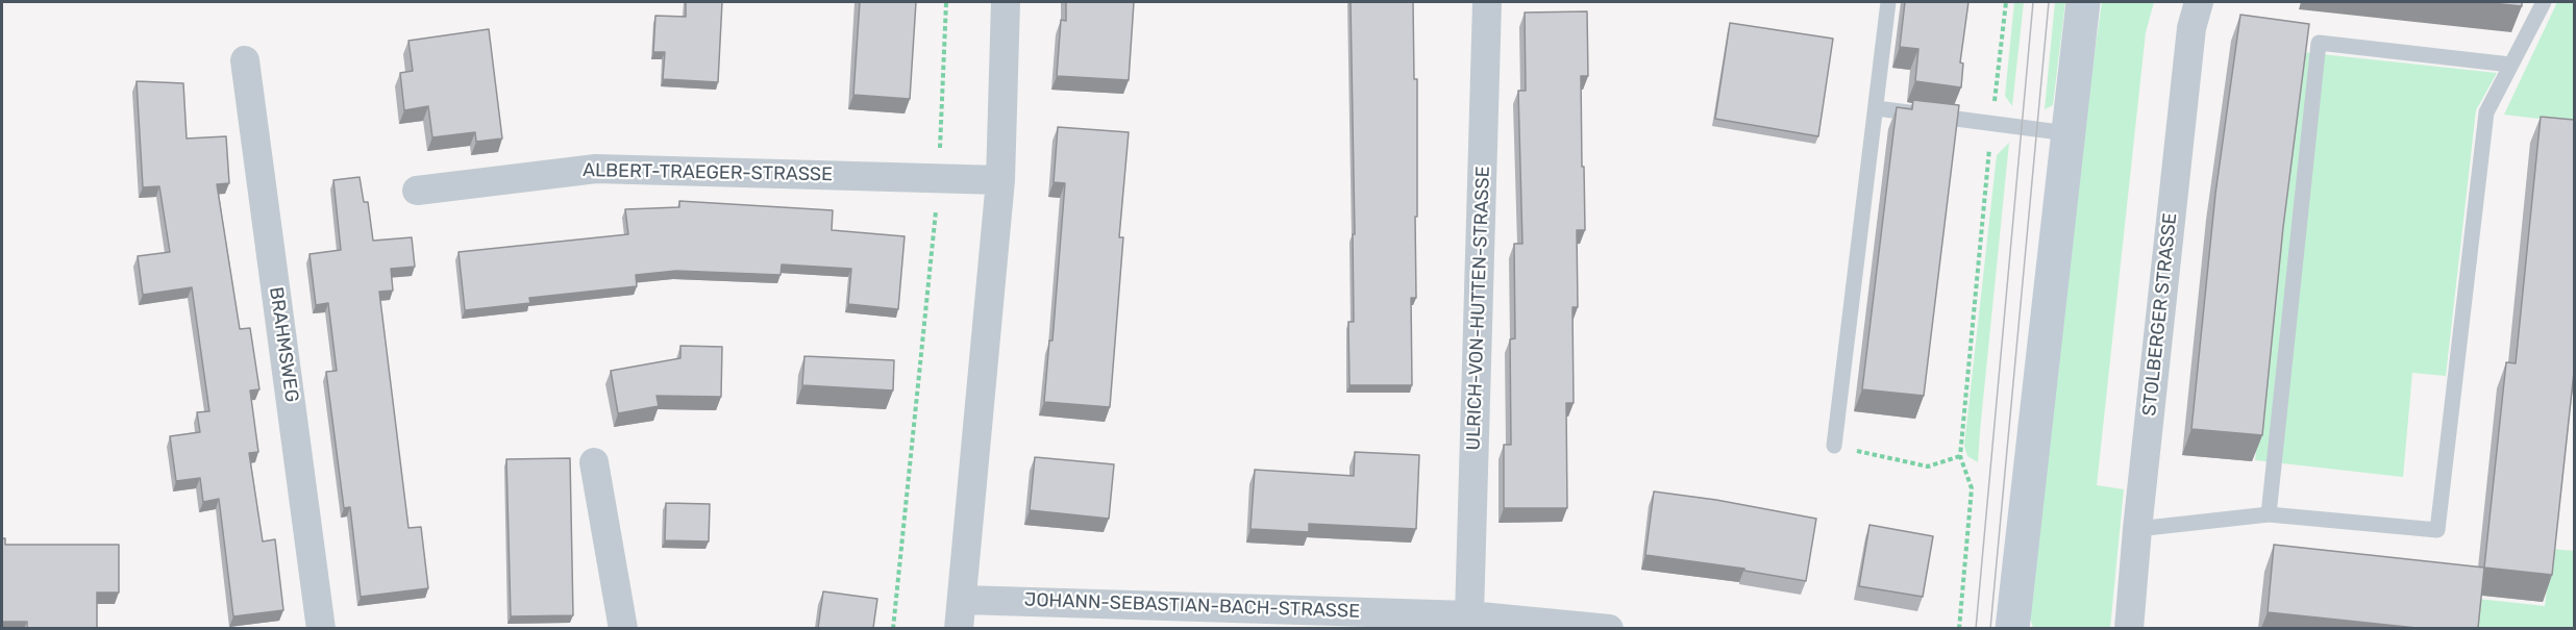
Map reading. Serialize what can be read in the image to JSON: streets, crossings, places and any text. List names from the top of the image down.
{
  "streets": {
    "street": [
      "ALBERT-TRAEGER-STRASSE",
      "ULRICH-VON-HUTTEN-STRASSE",
      "STOLBERGER STRASSE",
      "BRAHMSWEG",
      "JOHANN-SEBASTIAN-BACH-STRASSE"
    ]
  },
  "crossings": [
    ["ULRICH-VON-HUTTEN-STRASSE", "JOHANN-SEBASTIAN-BACH-STRASSE"]
  ]
}
